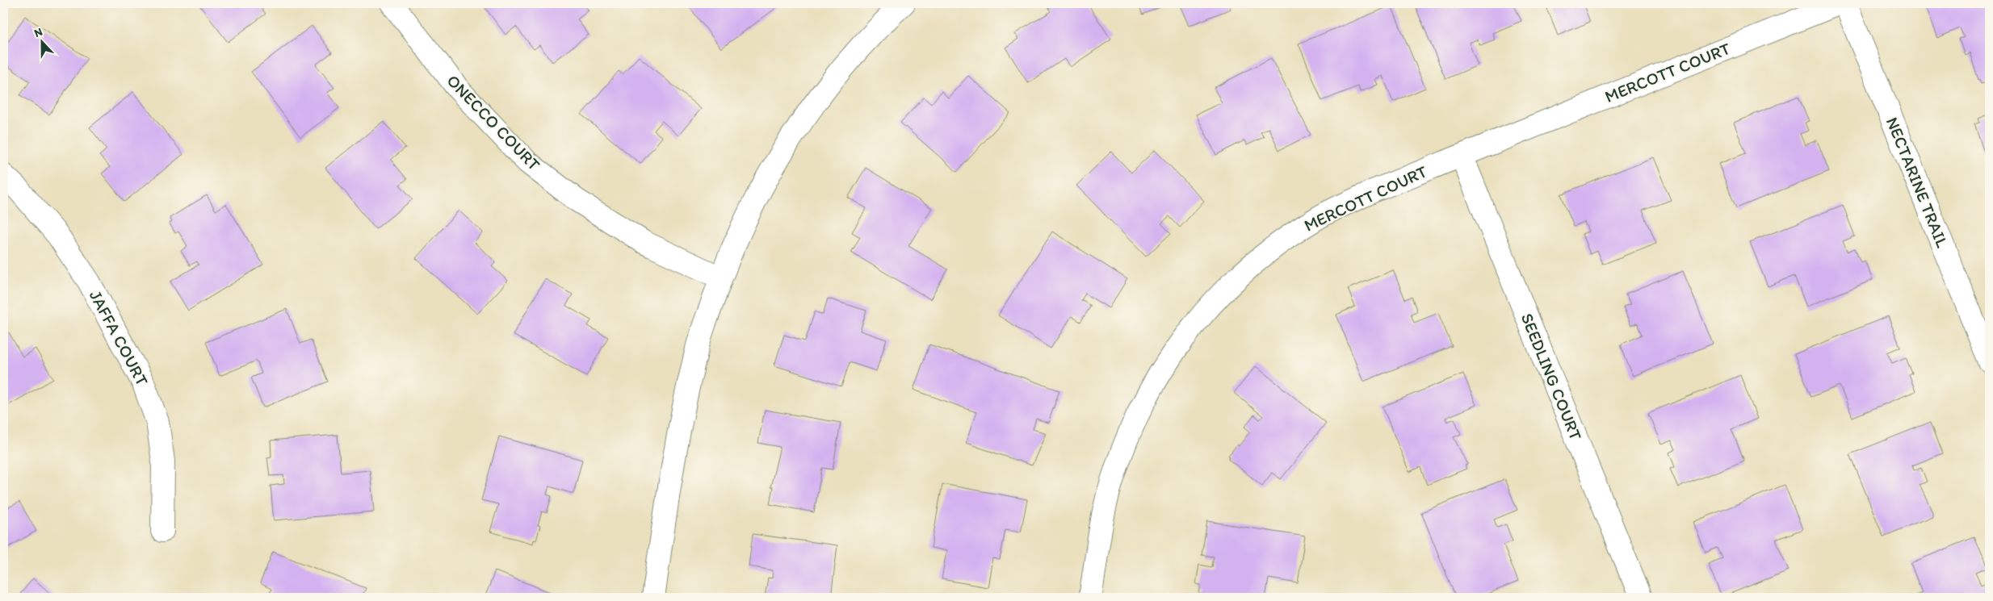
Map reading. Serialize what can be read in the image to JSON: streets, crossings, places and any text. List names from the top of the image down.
{
  "streets": {
    "street": [
      "MERCOTT COURT",
      "ONECCO COURT",
      "NECTARINE TRAIL",
      "JAFFA COURT",
      "SEEDLING COURT"
    ]
  },
  "crossings": [
    ["MERCOTT COURT", "SEEDLING COURT"]
  ],
  "north": "top"
}
